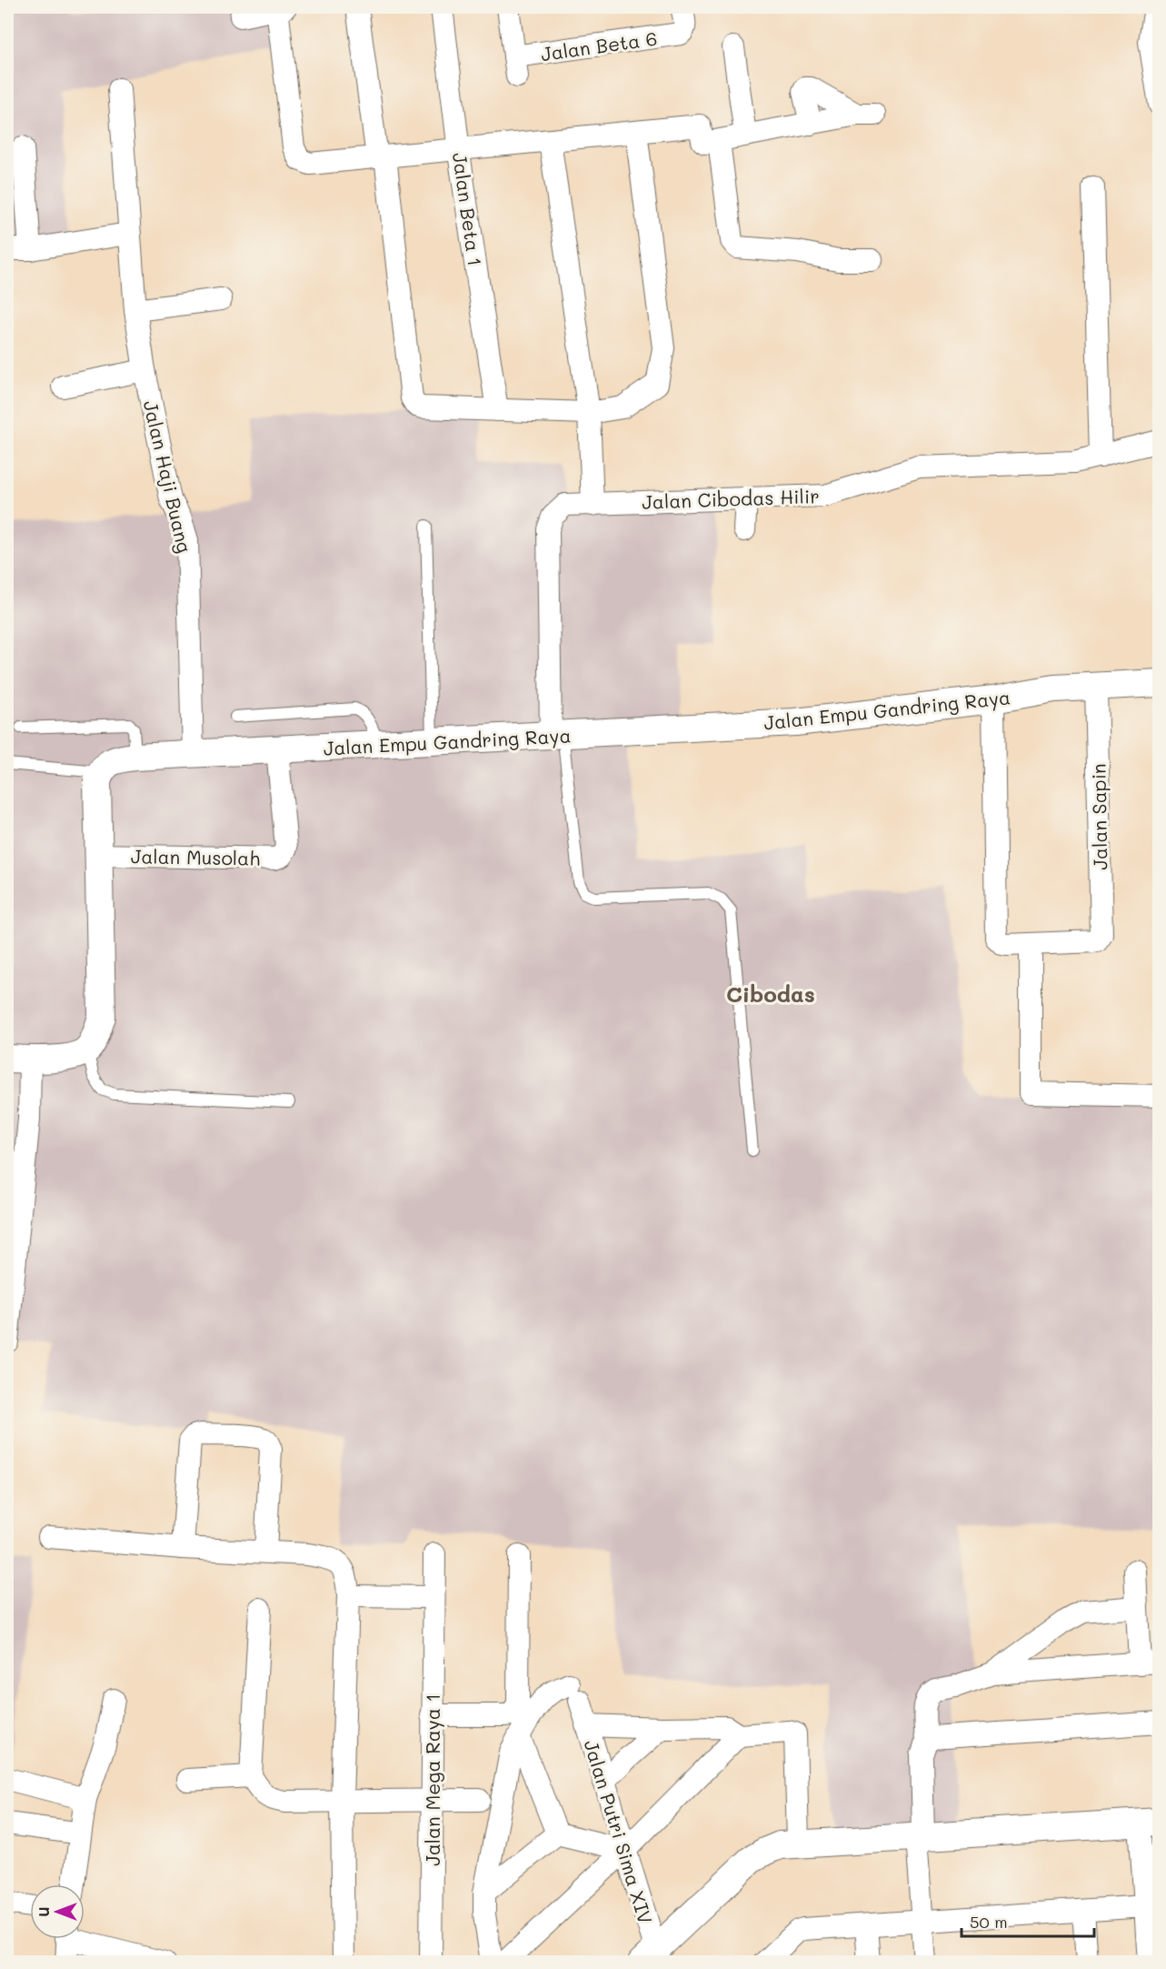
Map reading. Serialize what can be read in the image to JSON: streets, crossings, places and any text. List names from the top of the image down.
{
  "streets": {
    "street": [
      "Jalan Beta 6",
      "Jalan Beta 1",
      "Jalan Haji Buang",
      "Jalan Cibodas Hilir",
      "Jalan Empu Gandring Raya",
      "Jalan Sapin",
      "Jalan Musolah",
      "Jalan Mega Raya 1",
      "Jalan Putri Sima XIV"
    ]
  },
  "crossings": [
    ["Jalan Haji Buang", "Jalan Empu Gandring Raya"],
    ["Jalan Cibodas Hilir", "Jalan Empu Gandring Raya"],
    ["Jalan Empu Gandring Raya", "Jalan Sapin"],
    ["Jalan Empu Gandring Raya", "Jalan Musolah"]
  ],
  "districts": ["Cibodas"],
  "scale_bar": "50 m",
  "north": "left"
}
